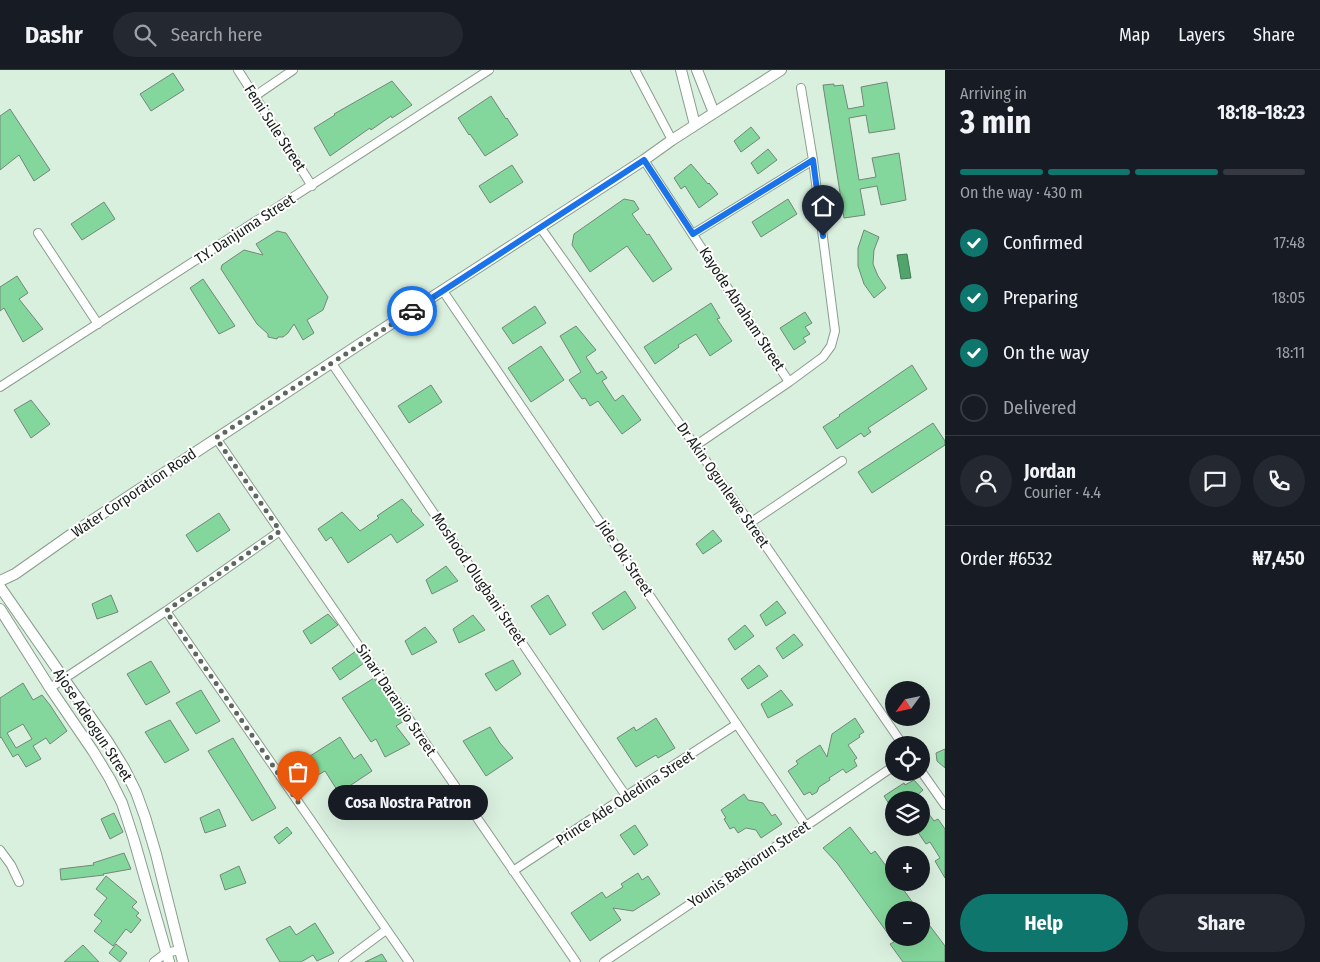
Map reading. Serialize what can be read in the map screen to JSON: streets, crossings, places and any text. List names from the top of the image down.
{
  "streets": {
    "street": [
      "Femi Sule Street",
      "T.Y. Danjuma Street",
      "Kayode Abraham Street",
      "Dr Akin Ogunlewe Street",
      "Water Corporation Road",
      "Jide Oki Street",
      "Moshood Olugbani Street",
      "Sinari Daranijo Street",
      "Ajose Adeogun Street",
      "Prince Ade Odedina Street",
      "Younis Bashorun Street"
    ]
  },
  "crossings": [
    ["Femi Sule Street", "T.Y. Danjuma Street"],
    ["Kayode Abraham Street", "Water Corporation Road"],
    ["Dr Akin Ogunlewe Street", "Water Corporation Road"],
    ["Water Corporation Road", "Jide Oki Street"],
    ["Water Corporation Road", "Moshood Olugbani Street"],
    ["Water Corporation Road", "Sinari Daranijo Street"],
    ["Jide Oki Street", "Prince Ade Odedina Street"],
    ["Jide Oki Street", "Younis Bashorun Street"],
    ["Moshood Olugbani Street", "Prince Ade Odedina Street"],
    ["Sinari Daranijo Street", "Prince Ade Odedina Street"]
  ],
  "places": ["Cosa Nostra Patron"],
  "north": "bottom left",
  "page": {
    "header": "Dashr",
    "search": "Search here",
    "nav": ["Map", "Layers", "Share"],
    "heading": ["3 min", "Arriving in", "18:18–18:23"],
    "panel": [
      "Jordan",
      "Courier · 4.4",
      "Order #6532",
      "₦7,450"
    ],
    "bar": "On the way · 430 m",
    "list": [
      ["Confirmed", "17:48"],
      ["Preparing", "18:05"],
      ["On the way", "18:11"],
      "Delivered"
    ],
    "map_buttons": ["+", "−"],
    "bubble": "Cosa Nostra Patron",
    "buttons": ["Help", "Share"]
  }
}
